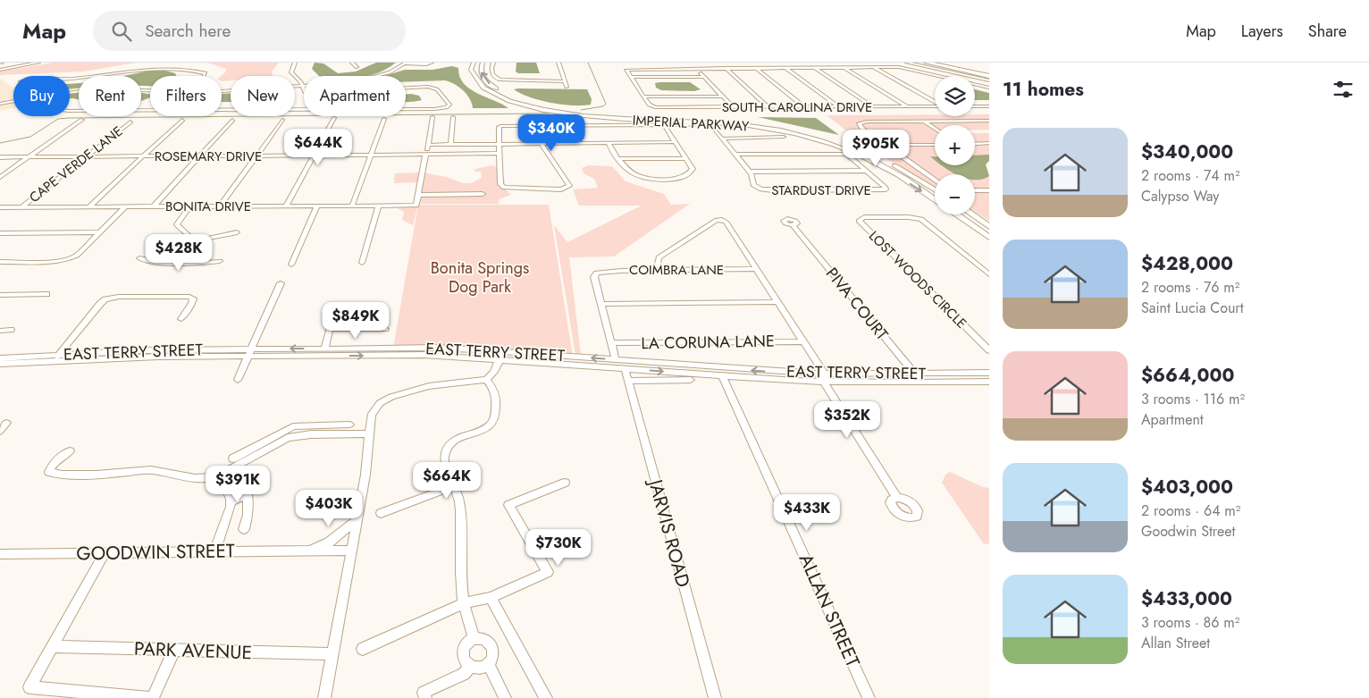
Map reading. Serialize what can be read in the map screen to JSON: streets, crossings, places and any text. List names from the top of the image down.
{
  "streets": {
    "main road": ["IMPERIAL PARKWAY"],
    "street": [
      "SOUTH CAROLINA DRIVE",
      "ROSEMARY DRIVE",
      "CAPE VERDE LANE",
      "STARDUST DRIVE",
      "BONITA DRIVE",
      "COIMBRA LANE",
      "LOST WOODS CIRCLE",
      "PIVA COURT",
      "LA CORUNA LANE",
      "EAST TERRY STREET",
      "JARVIS ROAD",
      "GOODWIN STREET",
      "ALLAN STREET",
      "PARK AVENUE"
    ]
  },
  "crossings": [
    ["ROSEMARY DRIVE", "CAPE VERDE LANE"],
    ["CAPE VERDE LANE", "BONITA DRIVE"],
    ["PIVA COURT", "EAST TERRY STREET"]
  ],
  "parks": ["Bonita Springs Dog Park"],
  "page": {
    "header": "Map",
    "search": "Search here",
    "nav": ["Map", "Layers", "Share"],
    "heading": "11 homes",
    "map_buttons": ["+", "−"],
    "chip": [
      "Buy",
      "Rent",
      "Filters",
      "New",
      "Apartment"
    ],
    "price": [
      "$340K",
      "$644K",
      "$905K",
      "$428K",
      "$849K",
      "$352K",
      "$664K",
      "$391K",
      "$403K",
      "$433K",
      "$730K"
    ],
    "list": [
      {
        "name": "$340,000",
        "note": "2 rooms · 74 m² · Calypso Way"
      },
      {
        "name": "$428,000",
        "note": "2 rooms · 76 m² · Saint Lucia Court"
      },
      {
        "name": "$664,000",
        "note": "3 rooms · 116 m² · Apartment"
      },
      {
        "name": "$403,000",
        "note": "2 rooms · 64 m² · Goodwin Street"
      },
      {
        "name": "$433,000",
        "note": "3 rooms · 86 m² · Allan Street"
      }
    ]
  }
}
